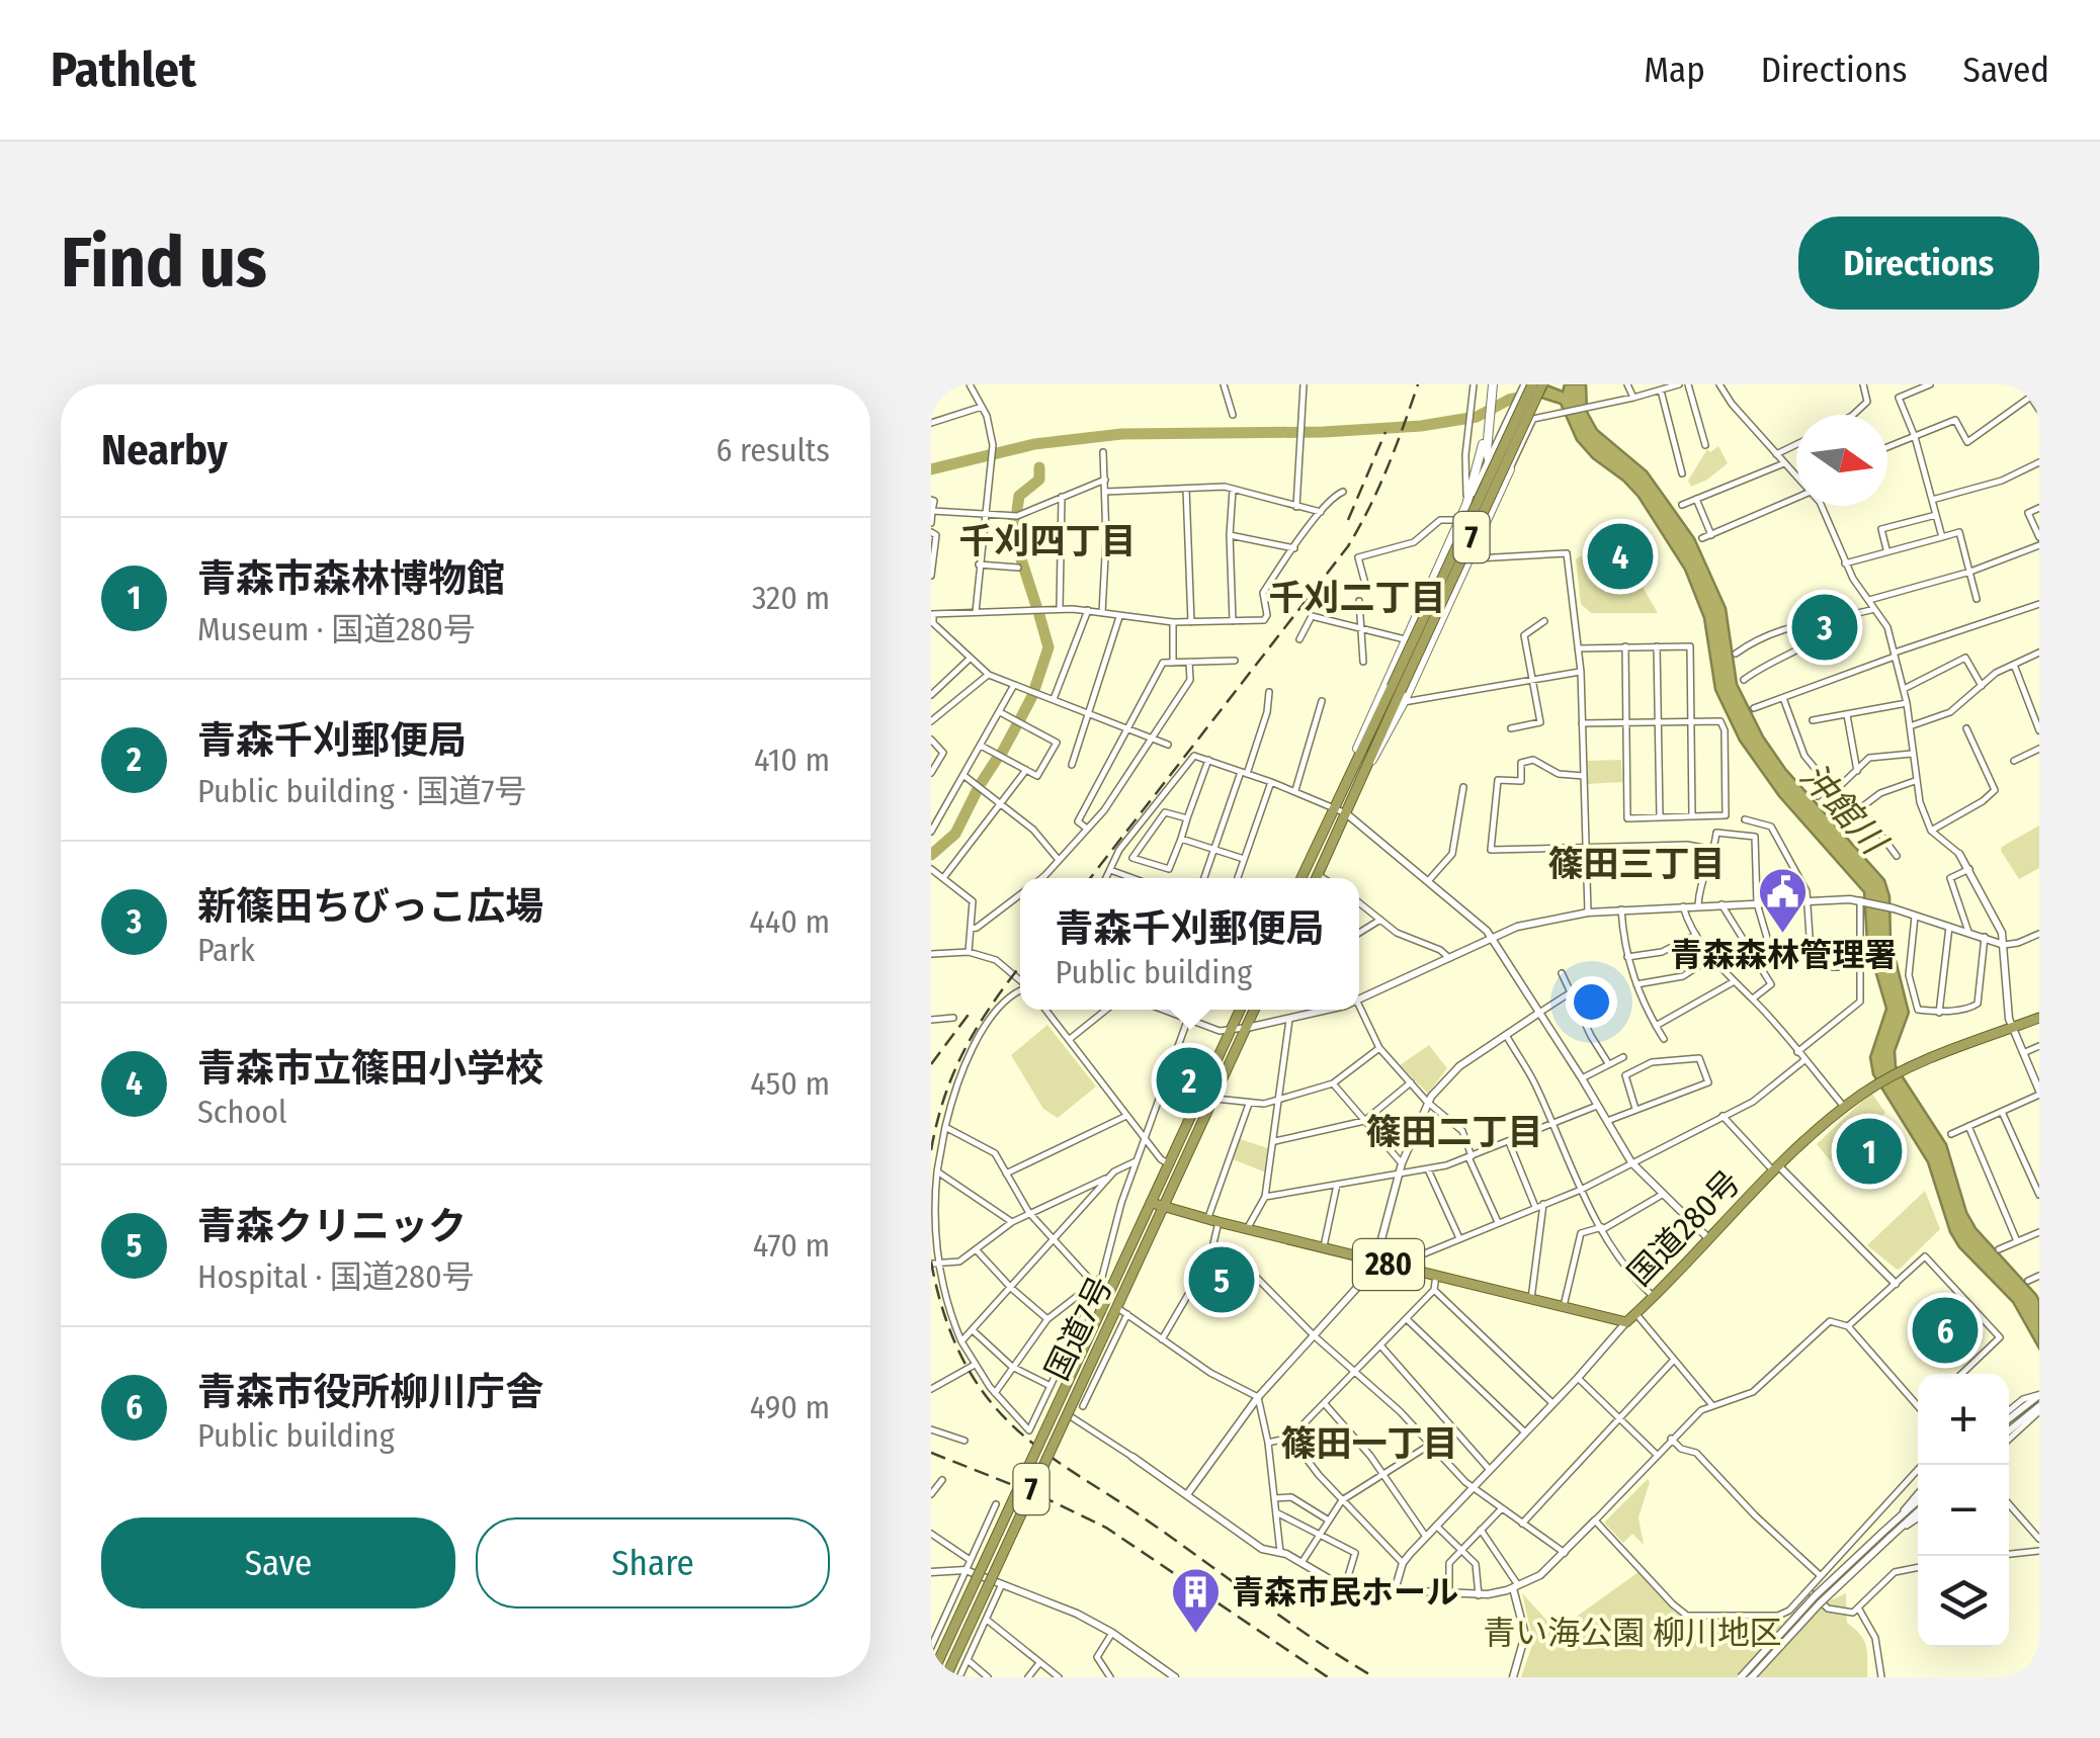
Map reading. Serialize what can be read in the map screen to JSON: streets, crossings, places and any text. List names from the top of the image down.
{
  "streets": {
    "highway": [
      "7",
      "国道280号",
      "280",
      "国道7号"
    ]
  },
  "crossings": [
    ["国道280号", "国道7号"]
  ],
  "districts": [
    "千刈四丁目",
    "千刈二丁目",
    "篠田三丁目",
    "篠田二丁目",
    "篠田一丁目"
  ],
  "water": ["沖館川"],
  "parks": ["青い海公園 柳川地区"],
  "places": {
    "public building": ["青森森林管理署"],
    "building": ["青森市民ホール"]
  },
  "north": "right",
  "page": {
    "header": "Pathlet",
    "nav": ["Map", "Directions", "Saved"],
    "buttons": [
      "Directions",
      ["Save", "Share"]
    ],
    "title": "Find us",
    "heading": ["Nearby", "6 results"],
    "list": [
      {
        "mark": "1",
        "name": "青森市森林博物館",
        "note": "Museum · 国道280号",
        "value": "320 m"
      },
      {
        "mark": "2",
        "name": "青森千刈郵便局",
        "note": "Public building · 国道7号",
        "value": "410 m"
      },
      {
        "mark": "3",
        "name": "新篠田ちびっこ広場",
        "note": "Park",
        "value": "440 m"
      },
      {
        "mark": "4",
        "name": "青森市立篠田小学校",
        "note": "School",
        "value": "450 m"
      },
      {
        "mark": "5",
        "name": "青森クリニック",
        "note": "Hospital · 国道280号",
        "value": "470 m"
      },
      {
        "mark": "6",
        "name": "青森市役所柳川庁舎",
        "note": "Public building",
        "value": "490 m"
      }
    ],
    "pins": [
      "4",
      "3",
      "2",
      "1",
      "5",
      "6"
    ],
    "popup": ["青森千刈郵便局", "Public building"],
    "map_buttons": ["+", "−"]
  }
}
